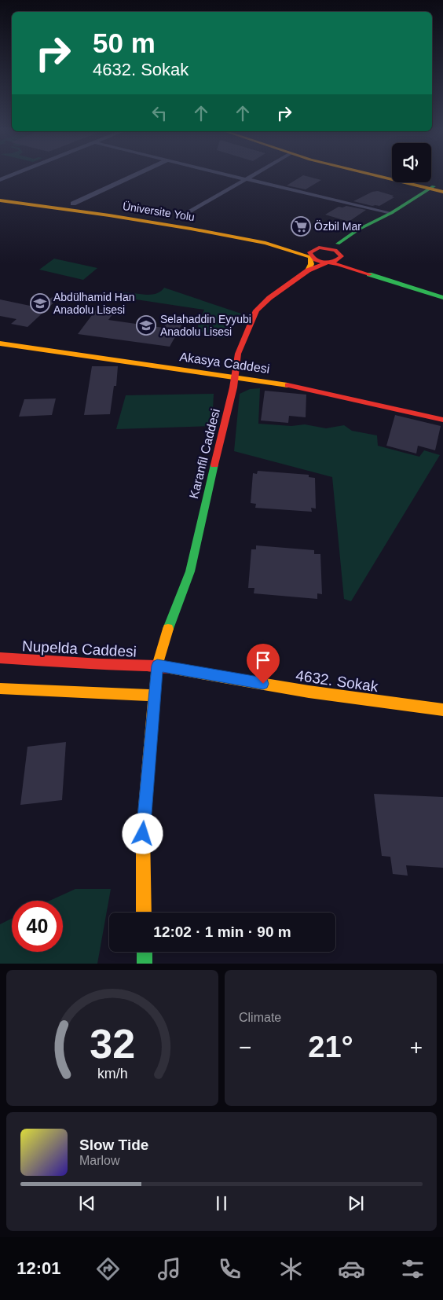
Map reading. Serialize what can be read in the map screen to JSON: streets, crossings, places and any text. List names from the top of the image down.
{
  "streets": {
    "street": [
      "Üniversite Yolu",
      "Akasya Caddesi",
      "Karanfil Caddesi",
      "Nupelda Caddesi",
      "4632. Sokak"
    ]
  },
  "crossings": [
    ["Üniversite Yolu", "Karanfil Caddesi"],
    ["Akasya Caddesi", "Karanfil Caddesi"],
    ["Karanfil Caddesi", "Nupelda Caddesi"],
    ["Karanfil Caddesi", "4632. Sokak"],
    ["Nupelda Caddesi", "4632. Sokak"]
  ],
  "places": {
    "supermarket": ["Özbil Mar"],
    "school or university": ["Abdülhamid Han Anadolu Lisesi", "Selahaddin Eyyubi Anadolu Lisesi"]
  },
  "page": {
    "turn": ["50 m", "4632. Sokak"],
    "limit": "40",
    "trip": "12:02 · 1 min · 90 m",
    "tile": "Climate",
    "heat": ["−", "21°", "+"],
    "song": ["Slow Tide", "Marlow"],
    "tabs": "12:01",
    "gauge": ["32", "km/h"]
  }
}
